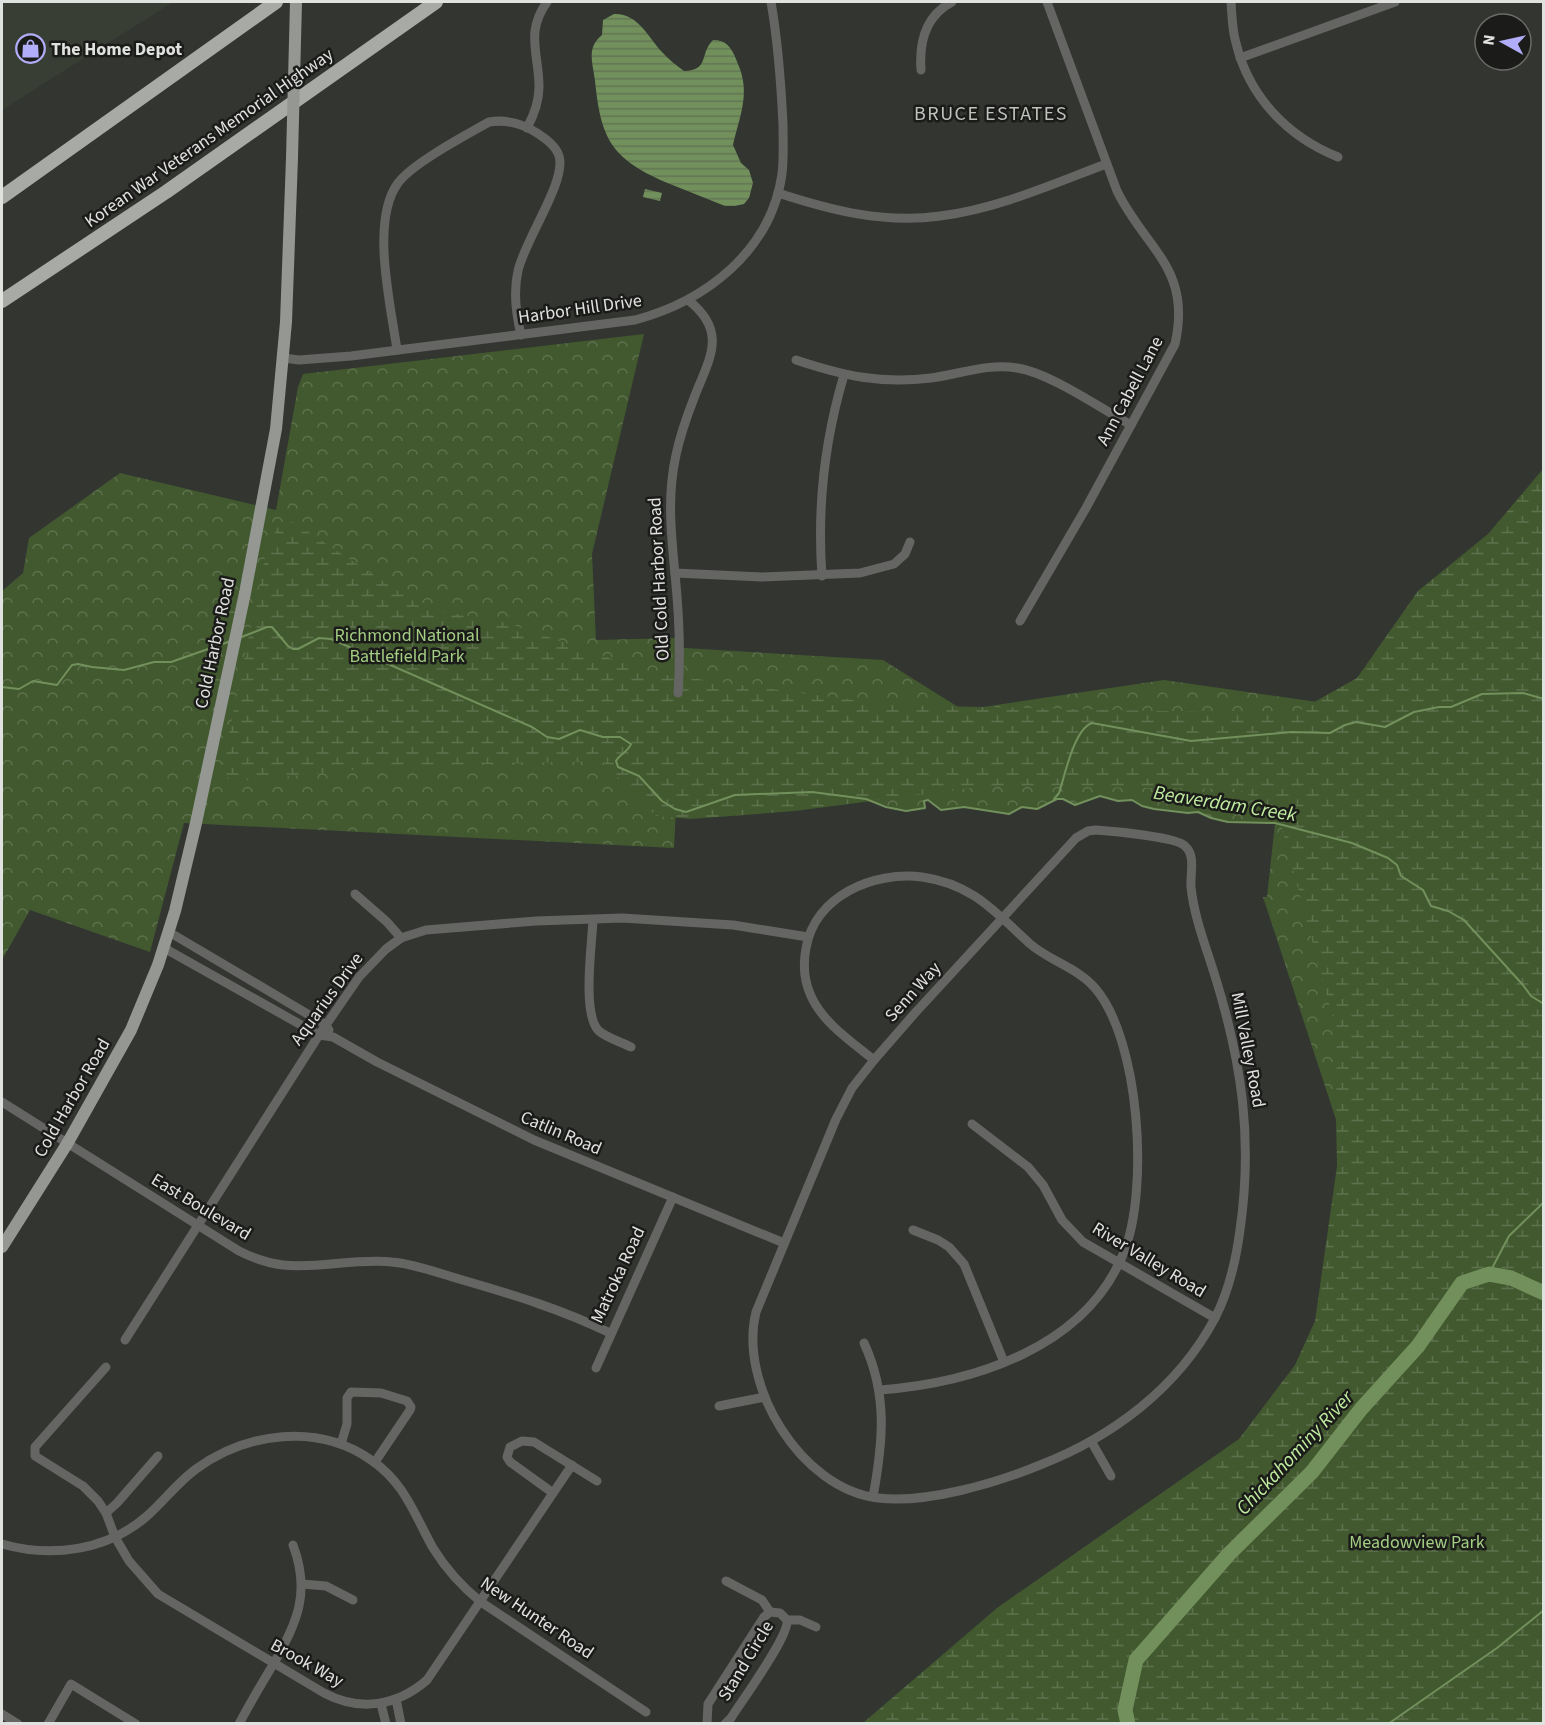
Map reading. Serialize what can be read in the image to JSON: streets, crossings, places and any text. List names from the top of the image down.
{
  "streets": {
    "highway": ["Korean War Veterans Memorial Highway"],
    "main road": ["Cold Harbor Road"],
    "street": [
      "Harbor Hill Drive",
      "Ann Cabell Lane",
      "Old Cold Harbor Road",
      "Senn Way",
      "Aquarius Drive",
      "Mill Valley Road",
      "Catlin Road",
      "East Boulevard",
      "River Valley Road",
      "Matroka Road",
      "New Hunter Road",
      "Stand Circle",
      "Brook Way"
    ]
  },
  "crossings": [
    ["Harbor Hill Drive", "Old Cold Harbor Road"],
    ["Harbor Hill Drive", "Cold Harbor Road"],
    ["Cold Harbor Road", "Catlin Road"],
    ["Cold Harbor Road", "East Boulevard"],
    ["Senn Way", "Mill Valley Road"],
    ["Senn Way", "Catlin Road"],
    ["Aquarius Drive", "Catlin Road"],
    ["Aquarius Drive", "East Boulevard"],
    ["Mill Valley Road", "Catlin Road"],
    ["Mill Valley Road", "River Valley Road"],
    ["Catlin Road", "Matroka Road"],
    ["East Boulevard", "Matroka Road"],
    ["New Hunter Road", "Brook Way"]
  ],
  "districts": ["BRUCE ESTATES"],
  "water": ["Beaverdam Creek", "Chickahominy River"],
  "parks": ["Richmond National Battlefield Park", "Meadowview Park"],
  "places": {
    "shop": ["The Home Depot"]
  },
  "north": "left"
}
